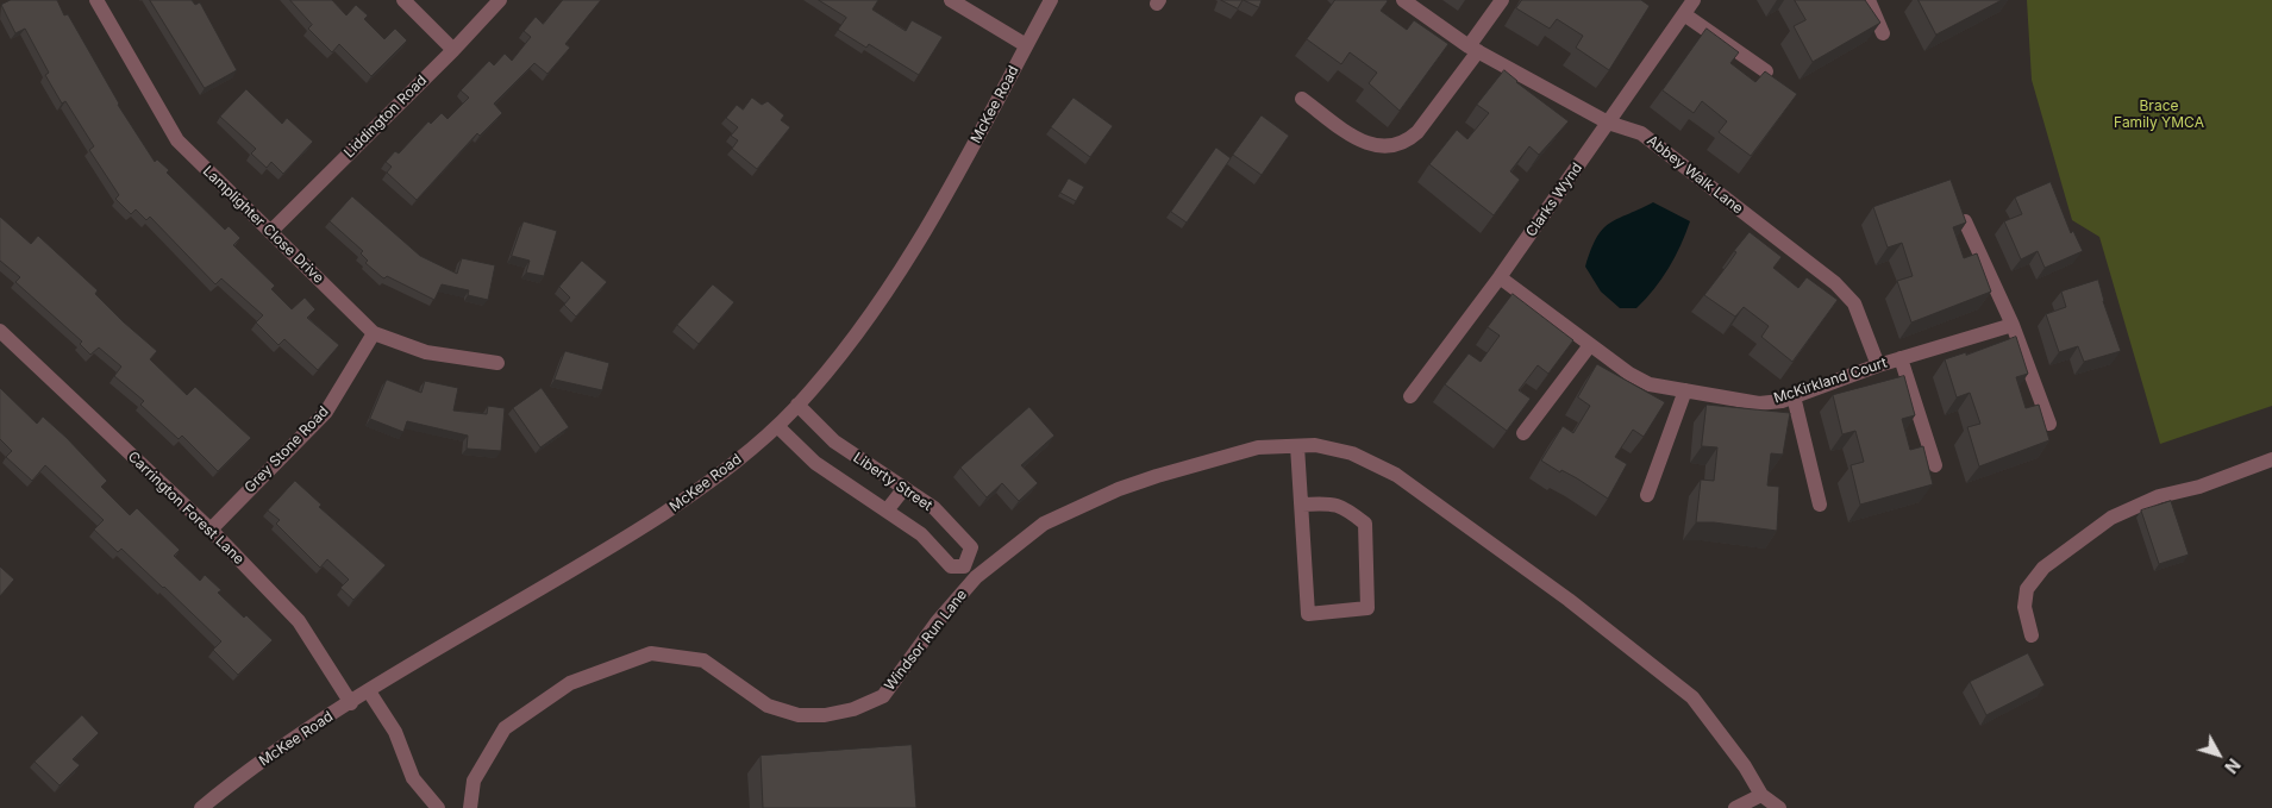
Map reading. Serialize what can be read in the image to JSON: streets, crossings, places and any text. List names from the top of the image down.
{
  "streets": {
    "street": [
      "McKee Road",
      "Liddington Road",
      "Abbey Walk Lane",
      "Clarks Wynd",
      "Lamplighter Close Drive",
      "McKirkland Court",
      "Grey Stone Road",
      "Liberty Street",
      "Carrington Forest Lane",
      "Windsor Run Lane"
    ]
  },
  "crossings": [
    ["McKee Road", "Liberty Street"],
    ["McKee Road", "Carrington Forest Lane"],
    ["Liddington Road", "Lamplighter Close Drive"],
    ["Abbey Walk Lane", "Clarks Wynd"],
    ["Abbey Walk Lane", "McKirkland Court"],
    ["Clarks Wynd", "McKirkland Court"],
    ["Lamplighter Close Drive", "Grey Stone Road"],
    ["Grey Stone Road", "Carrington Forest Lane"],
    ["Liberty Street", "Windsor Run Lane"]
  ],
  "parks": ["Brace Family YMCA"],
  "north": "bottom right"
}
